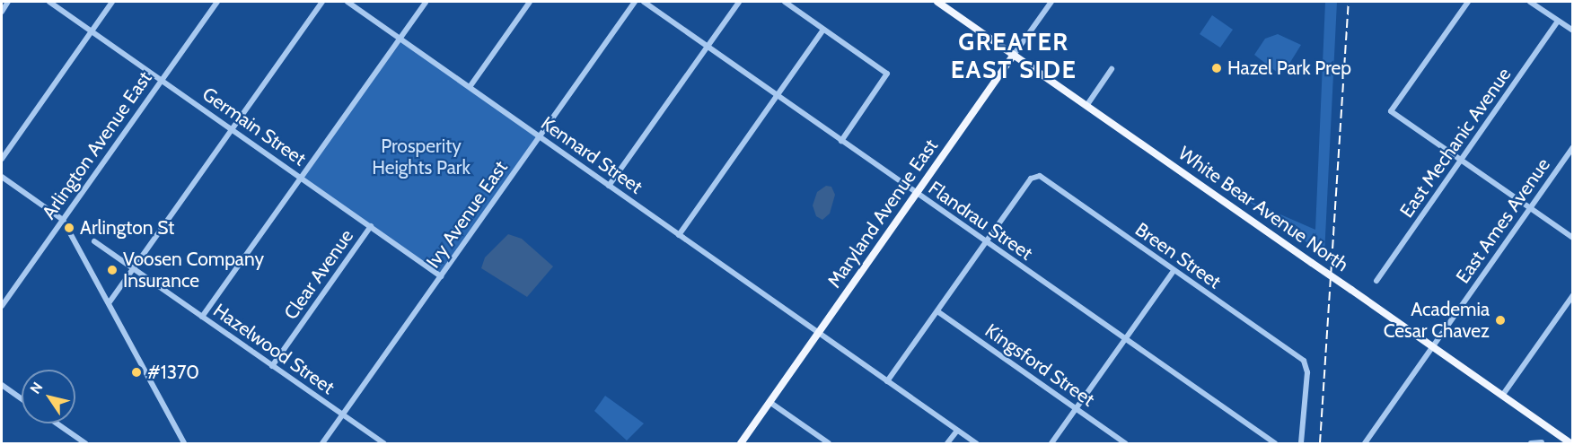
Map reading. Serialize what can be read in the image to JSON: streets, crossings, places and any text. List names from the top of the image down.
{
  "streets": {
    "main road": ["White Bear Avenue North", "Maryland Avenue East"],
    "street": [
      "Germain Street",
      "East Mechanic Avenue",
      "Arlington Avenue East",
      "Kennard Street",
      "Ivy Avenue East",
      "Flandrau Street",
      "East Ames Avenue",
      "Breen Street",
      "Clear Avenue",
      "Hazelwood Street",
      "Kingsford Street"
    ]
  },
  "crossings": [
    ["Germain Street", "Arlington Avenue East"],
    ["Germain Street", "Ivy Avenue East"],
    ["Germain Street", "Clear Avenue"],
    ["Kennard Street", "Maryland Avenue East"],
    ["Kennard Street", "Ivy Avenue East"],
    ["White Bear Avenue North", "Maryland Avenue East"],
    ["White Bear Avenue North", "East Ames Avenue"],
    ["Maryland Avenue East", "Flandrau Street"],
    ["Ivy Avenue East", "Hazelwood Street"],
    ["Flandrau Street", "Breen Street"],
    ["Clear Avenue", "Hazelwood Street"]
  ],
  "districts": ["GREATER EAST SIDE"],
  "parks": ["Prosperity Heights Park"],
  "places": [
    "Hazel Park Prep",
    "Arlington St",
    "Voosen Company Insurance",
    "Academia Cesar Chavez",
    "#1370"
  ],
  "north": "top left"
}
